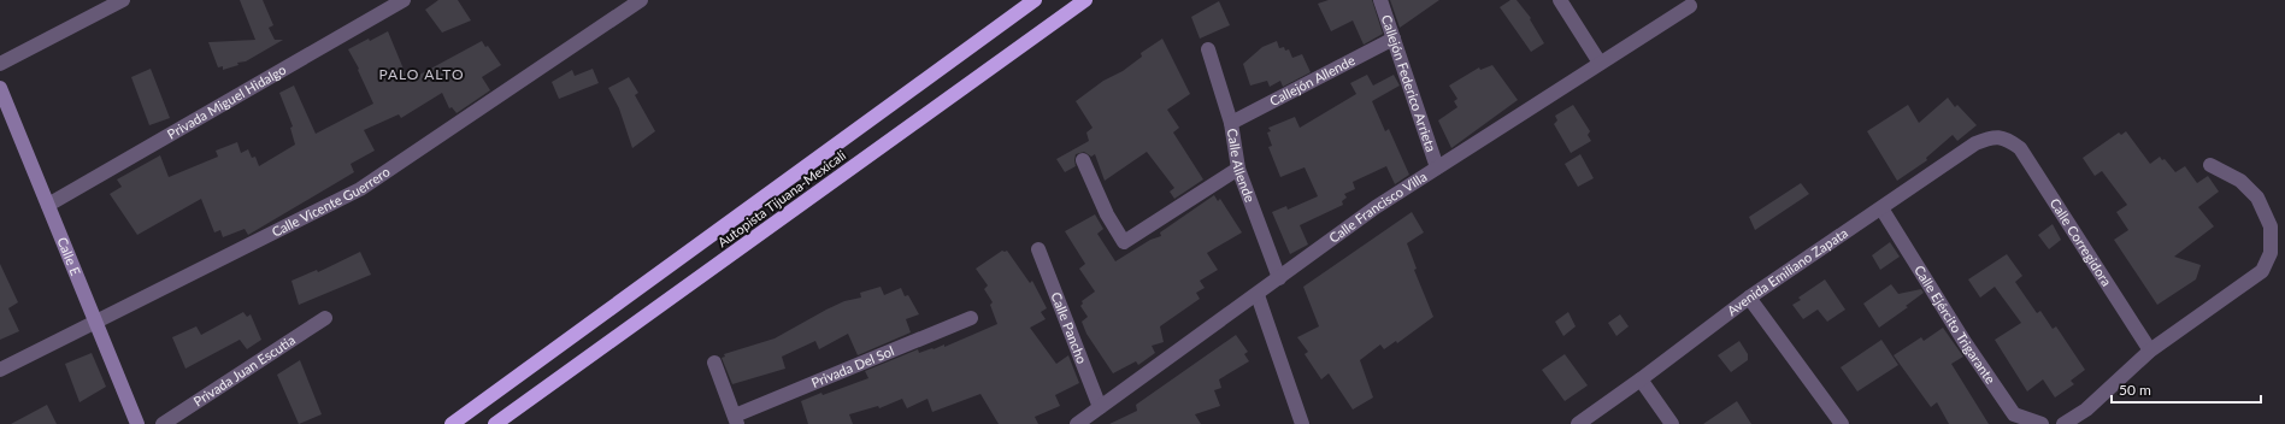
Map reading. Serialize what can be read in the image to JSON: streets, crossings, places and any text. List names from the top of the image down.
{
  "streets": {
    "highway": ["Autopista Tijuana-Mexicali"],
    "main road": ["Calle E"],
    "street": [
      "Callejón Allende",
      "Callejón Federico Arrieta",
      "Privada Miguel Hidalgo",
      "Calle Allende",
      "Calle Vicente Guerrero",
      "Calle Francisco Villa",
      "Calle Corregidora",
      "Avenida Emiliano Zapata",
      "Calle Ejército Trigarante",
      "Calle Pancho",
      "Privada Del Sol",
      "Privada Juan Escutia"
    ]
  },
  "crossings": [
    ["Callejón Allende", "Callejón Federico Arrieta"],
    ["Callejón Allende", "Calle Allende"],
    ["Callejón Federico Arrieta", "Calle Francisco Villa"],
    ["Privada Miguel Hidalgo", "Calle E"],
    ["Calle Allende", "Calle Francisco Villa"],
    ["Calle Vicente Guerrero", "Calle E"],
    ["Calle Francisco Villa", "Calle Pancho"],
    ["Calle Corregidora", "Avenida Emiliano Zapata"],
    ["Avenida Emiliano Zapata", "Calle Ejército Trigarante"]
  ],
  "districts": ["PALO ALTO"],
  "scale_bar": "50 m"
}
